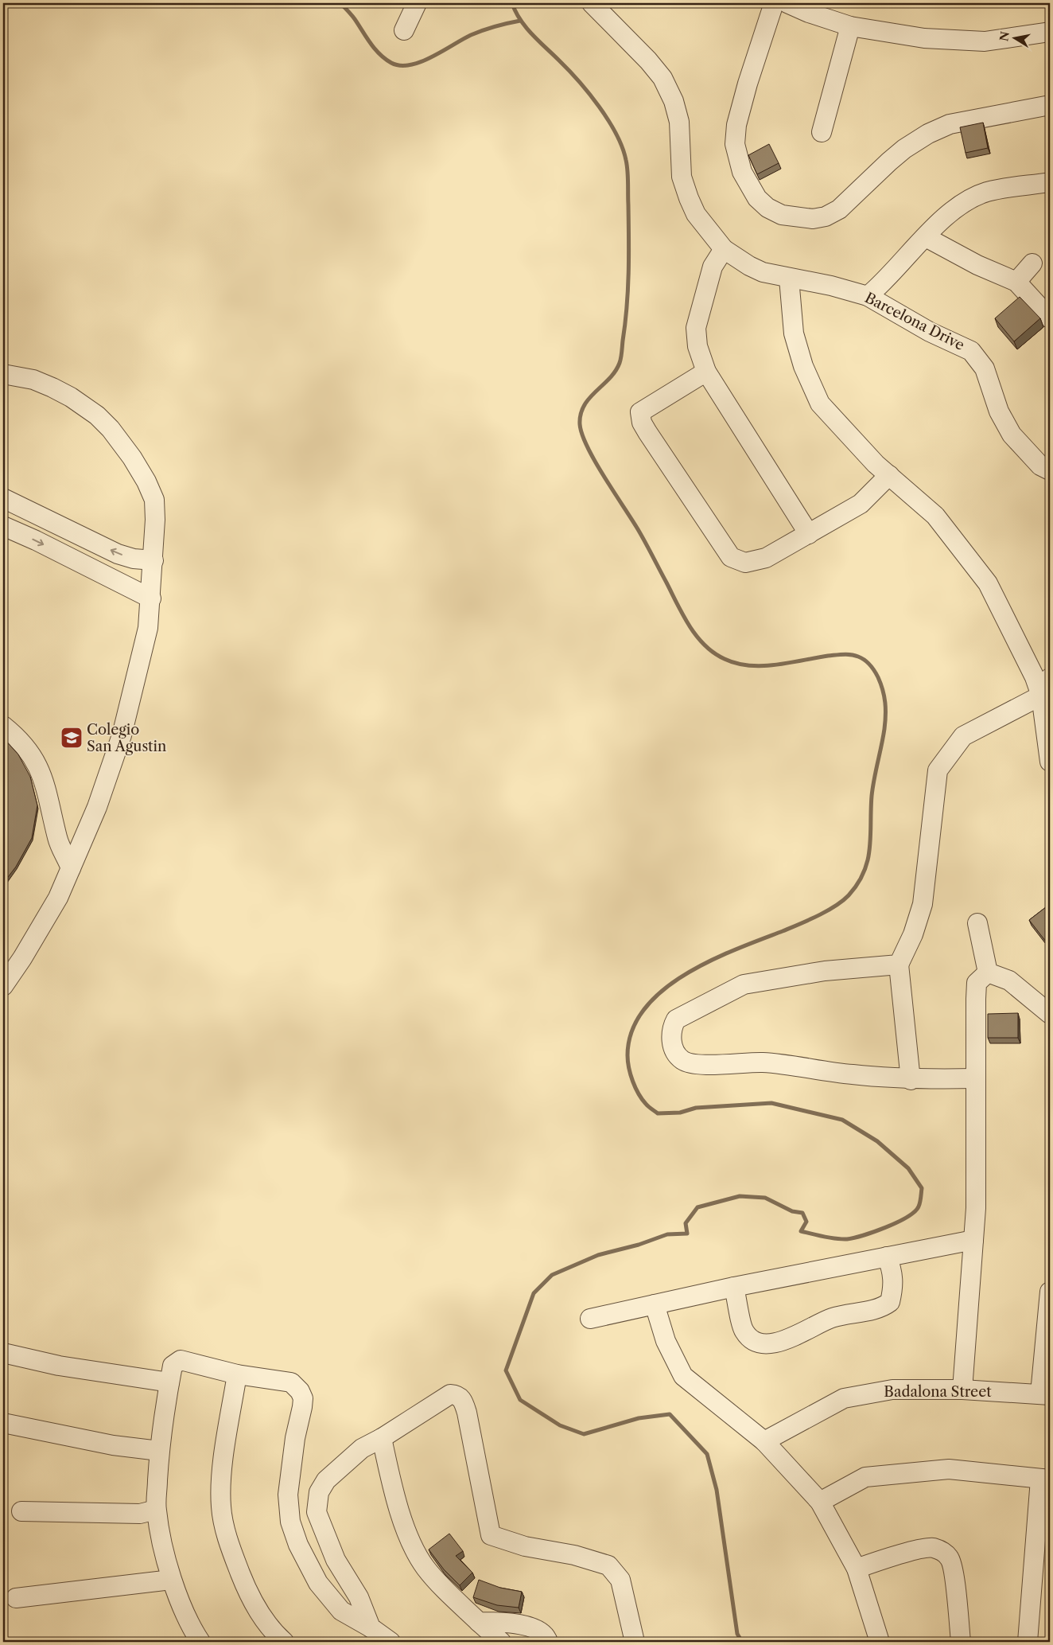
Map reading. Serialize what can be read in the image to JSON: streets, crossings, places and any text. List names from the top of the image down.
{
  "streets": {
    "street": ["Barcelona Drive", "Badalona Street"]
  },
  "places": {
    "school or university": ["Colegio San Agustin"]
  },
  "north": "left"
}
